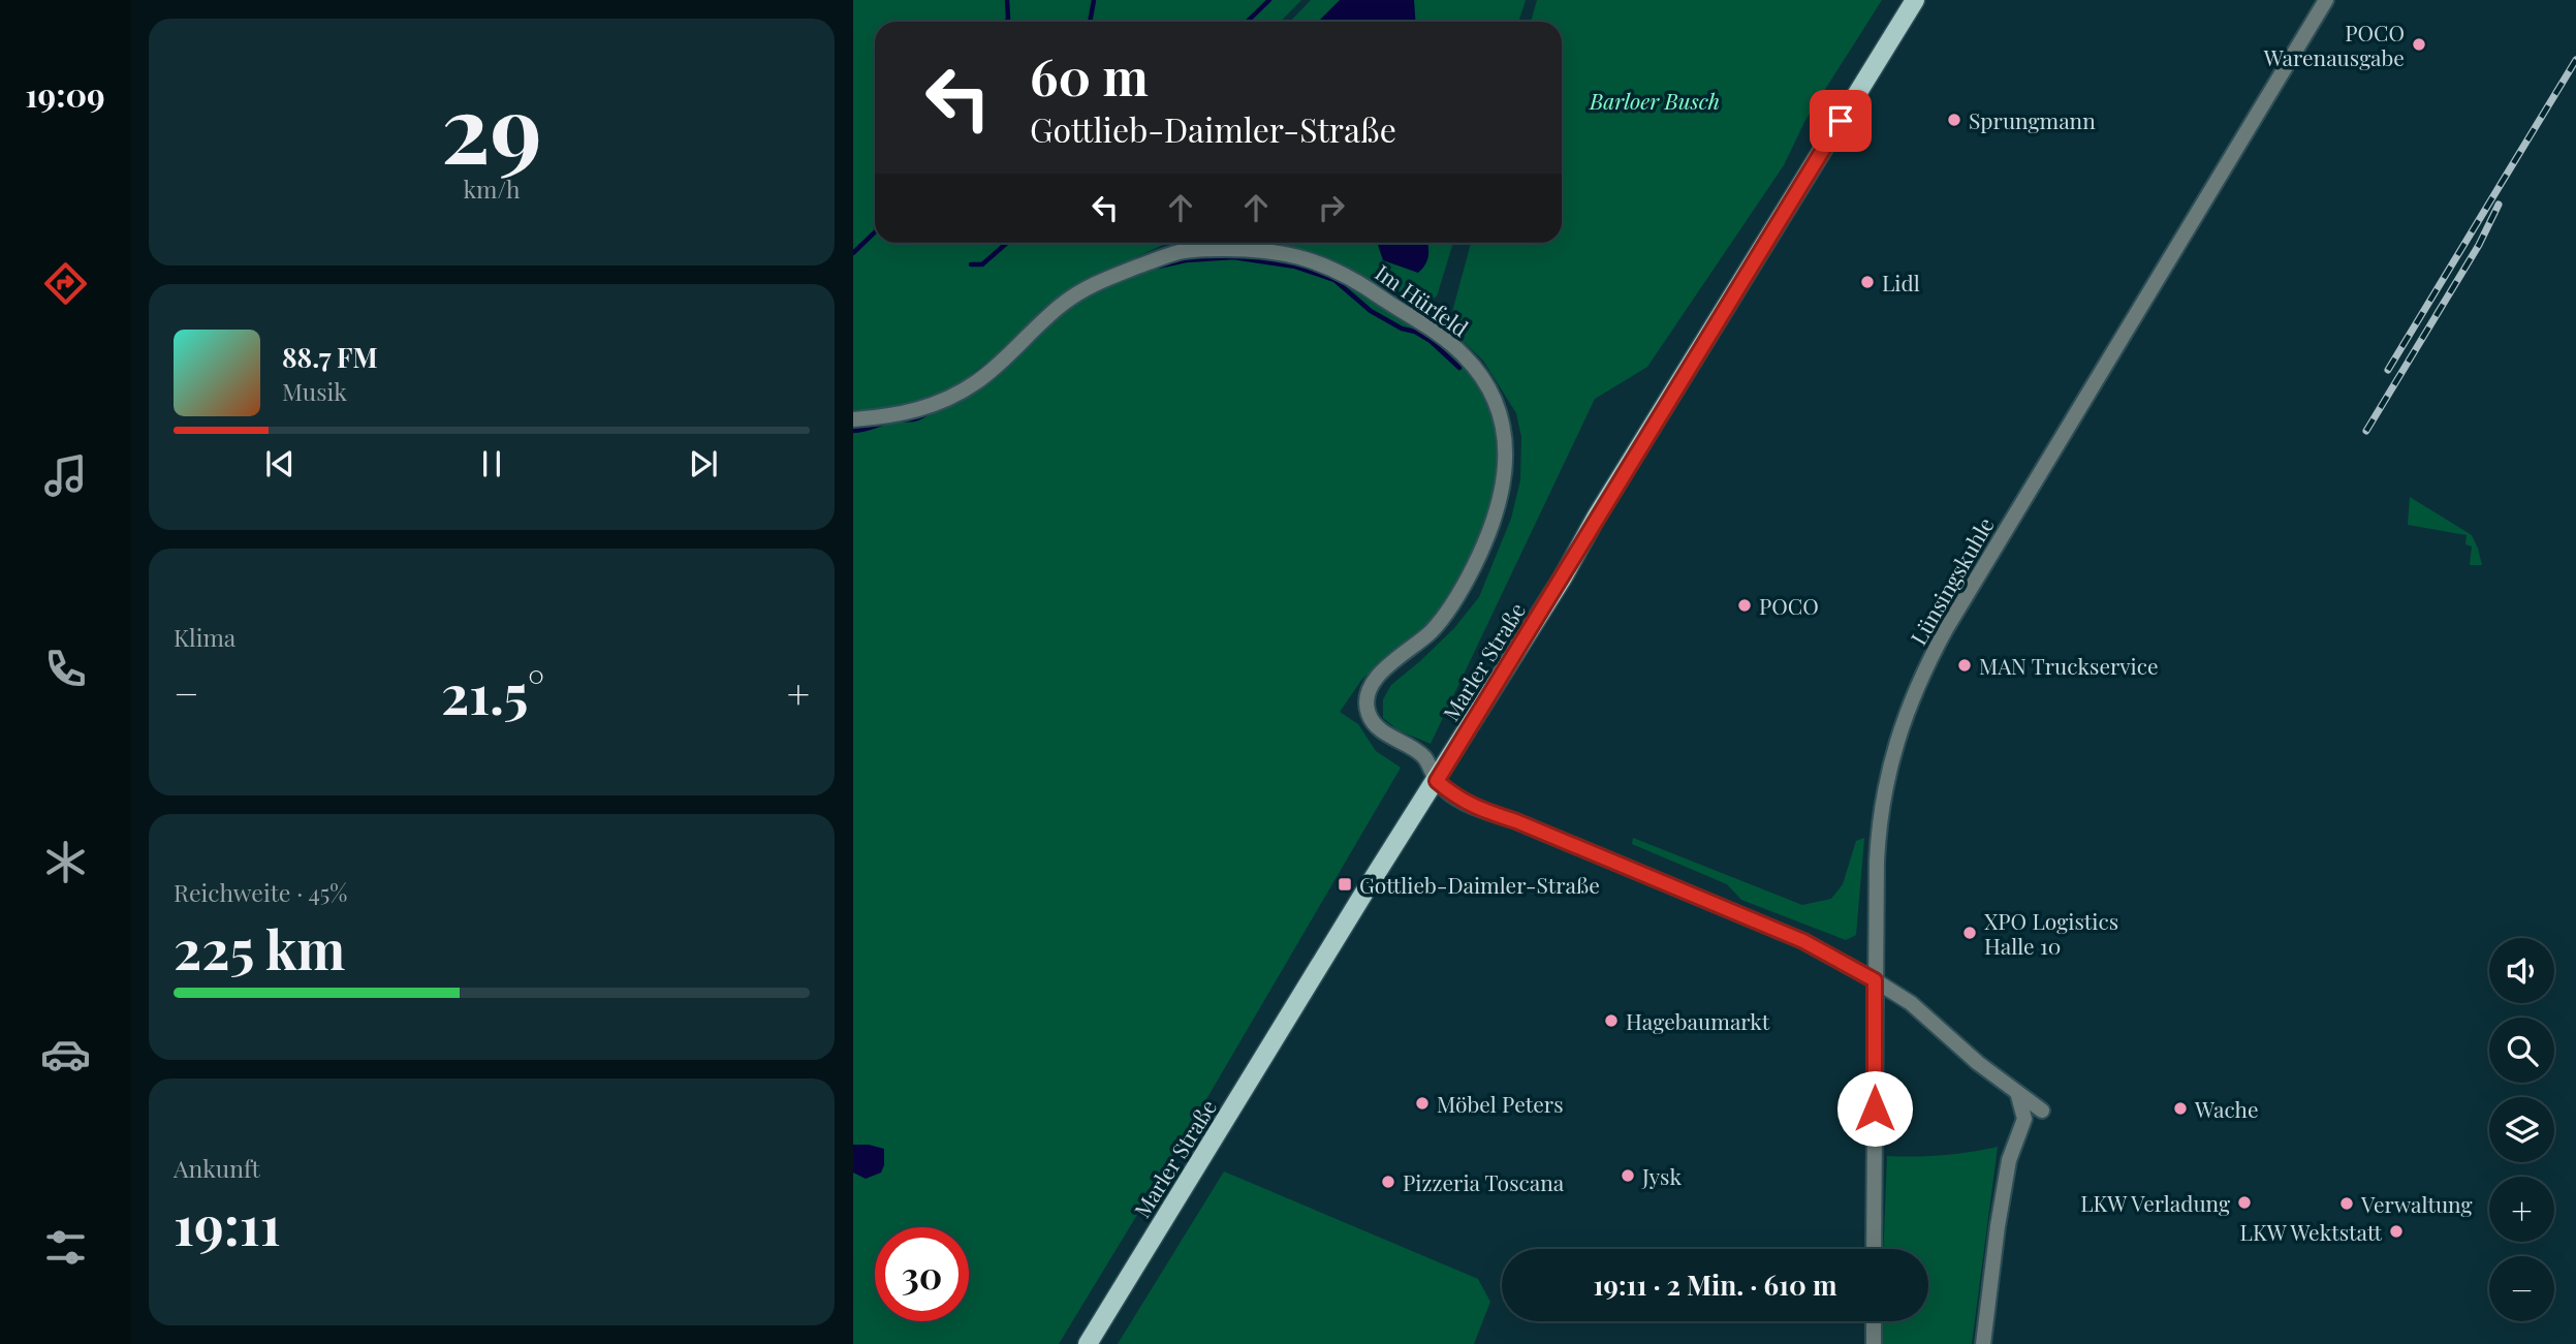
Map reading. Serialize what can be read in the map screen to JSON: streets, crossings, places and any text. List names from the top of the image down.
{
  "streets": {
    "main road": ["Marler Straße"],
    "street": ["Im Hürfeld", "Lünsingskuhle"]
  },
  "crossings": [
    ["Im Hürfeld", "Marler Straße"]
  ],
  "parks": ["Barloer Busch"],
  "places": {
    "other": [
      "POCO Warenausgabe",
      "Sprungmann",
      "Lidl",
      "POCO",
      "MAN Truckservice",
      "XPO Logistics Halle 10",
      "Hagebaumarkt",
      "Möbel Peters",
      "Wache",
      "Jysk",
      "Pizzeria Toscana",
      "LKW Verladung",
      "Verwaltung",
      "LKW Wektstatt"
    ],
    "transit": ["Gottlieb-Daimler-Straße"]
  },
  "page": {
    "tabs": "19:09",
    "tile": [
      ["29", "km/h"],
      "Klima",
      ["Reichweite · 45%", "225 km"],
      ["Ankunft", "19:11"]
    ],
    "turn": ["60 m", "Gottlieb-Daimler-Straße"],
    "song": ["88.7 FM", "Musik"],
    "heat": ["−", "21.5°", "+"],
    "map_buttons": ["+", "−"],
    "limit": "30",
    "trip": "19:11 · 2 Min. · 610 m"
  }
}
